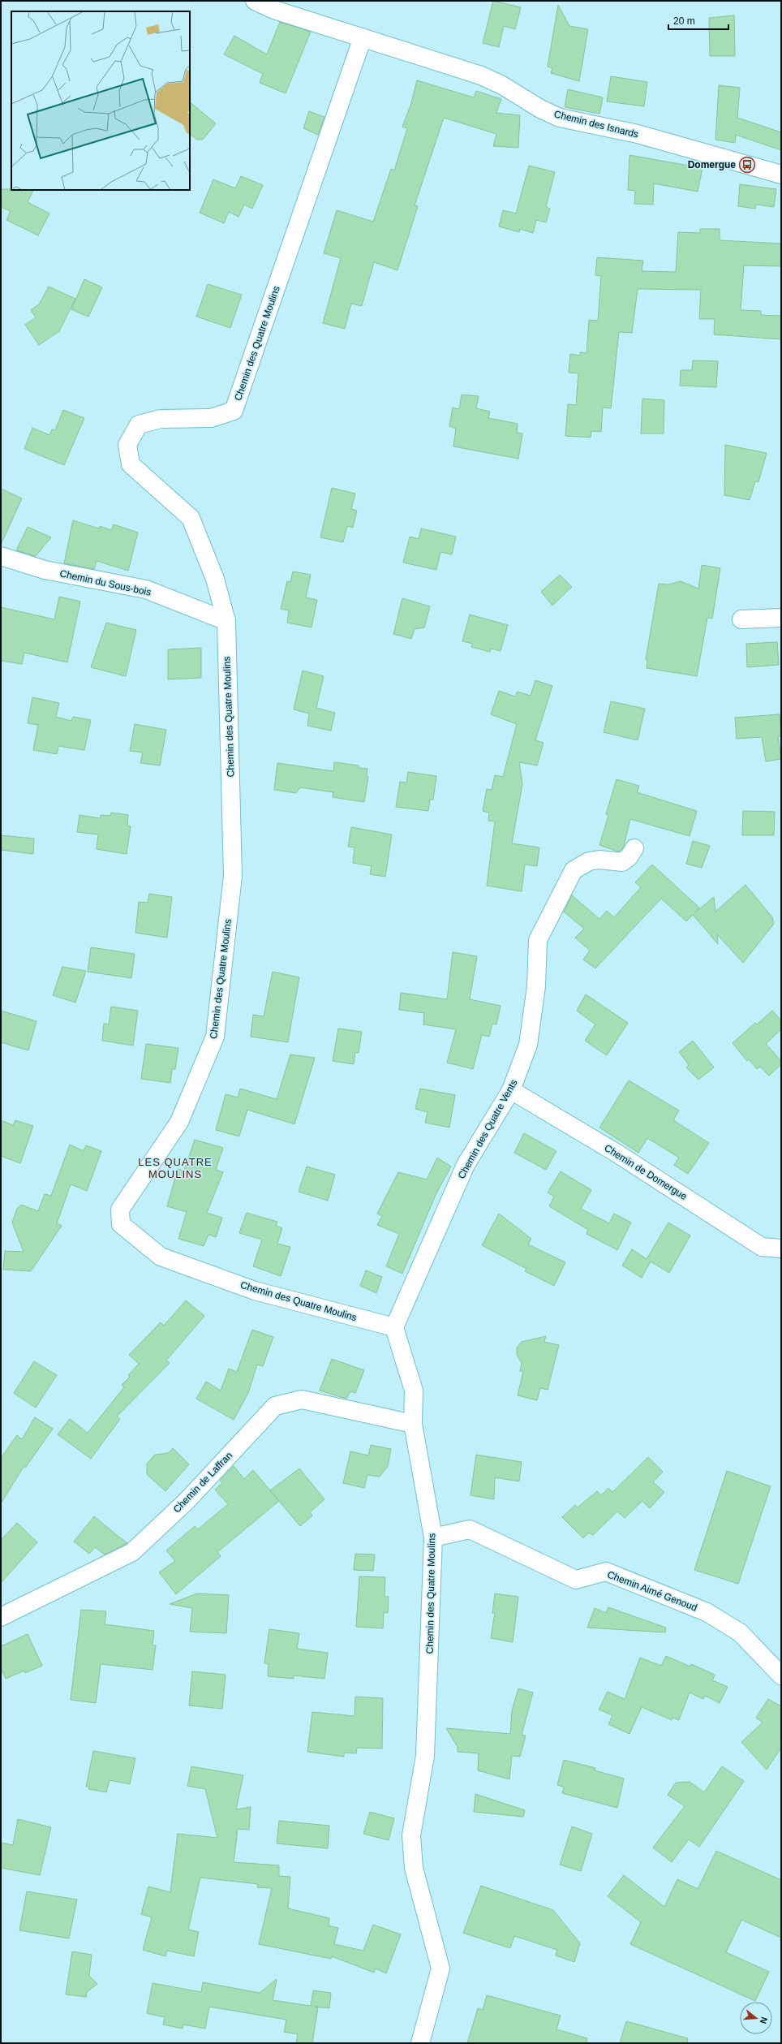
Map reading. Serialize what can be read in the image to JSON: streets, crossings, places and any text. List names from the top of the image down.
{
  "streets": {
    "street": [
      "Chemin des Isnards",
      "Chemin des Quatre Moulins",
      "Chemin du Sous-bois",
      "Chemin des Quatre Vents",
      "Chemin de Domergue",
      "Chemin de Laffran",
      "Chemin Aimé Genoud"
    ]
  },
  "crossings": [
    ["Chemin des Isnards", "Chemin des Quatre Moulins"],
    ["Chemin des Quatre Moulins", "Chemin du Sous-bois"],
    ["Chemin des Quatre Moulins", "Chemin des Quatre Vents"],
    ["Chemin des Quatre Moulins", "Chemin de Laffran"],
    ["Chemin des Quatre Moulins", "Chemin Aimé Genoud"],
    ["Chemin des Quatre Vents", "Chemin de Domergue"]
  ],
  "districts": ["LES QUATRE MOULINS"],
  "places": {
    "bus stop": ["Domergue"]
  },
  "scale_bar": "20 m",
  "north": "right"
}
